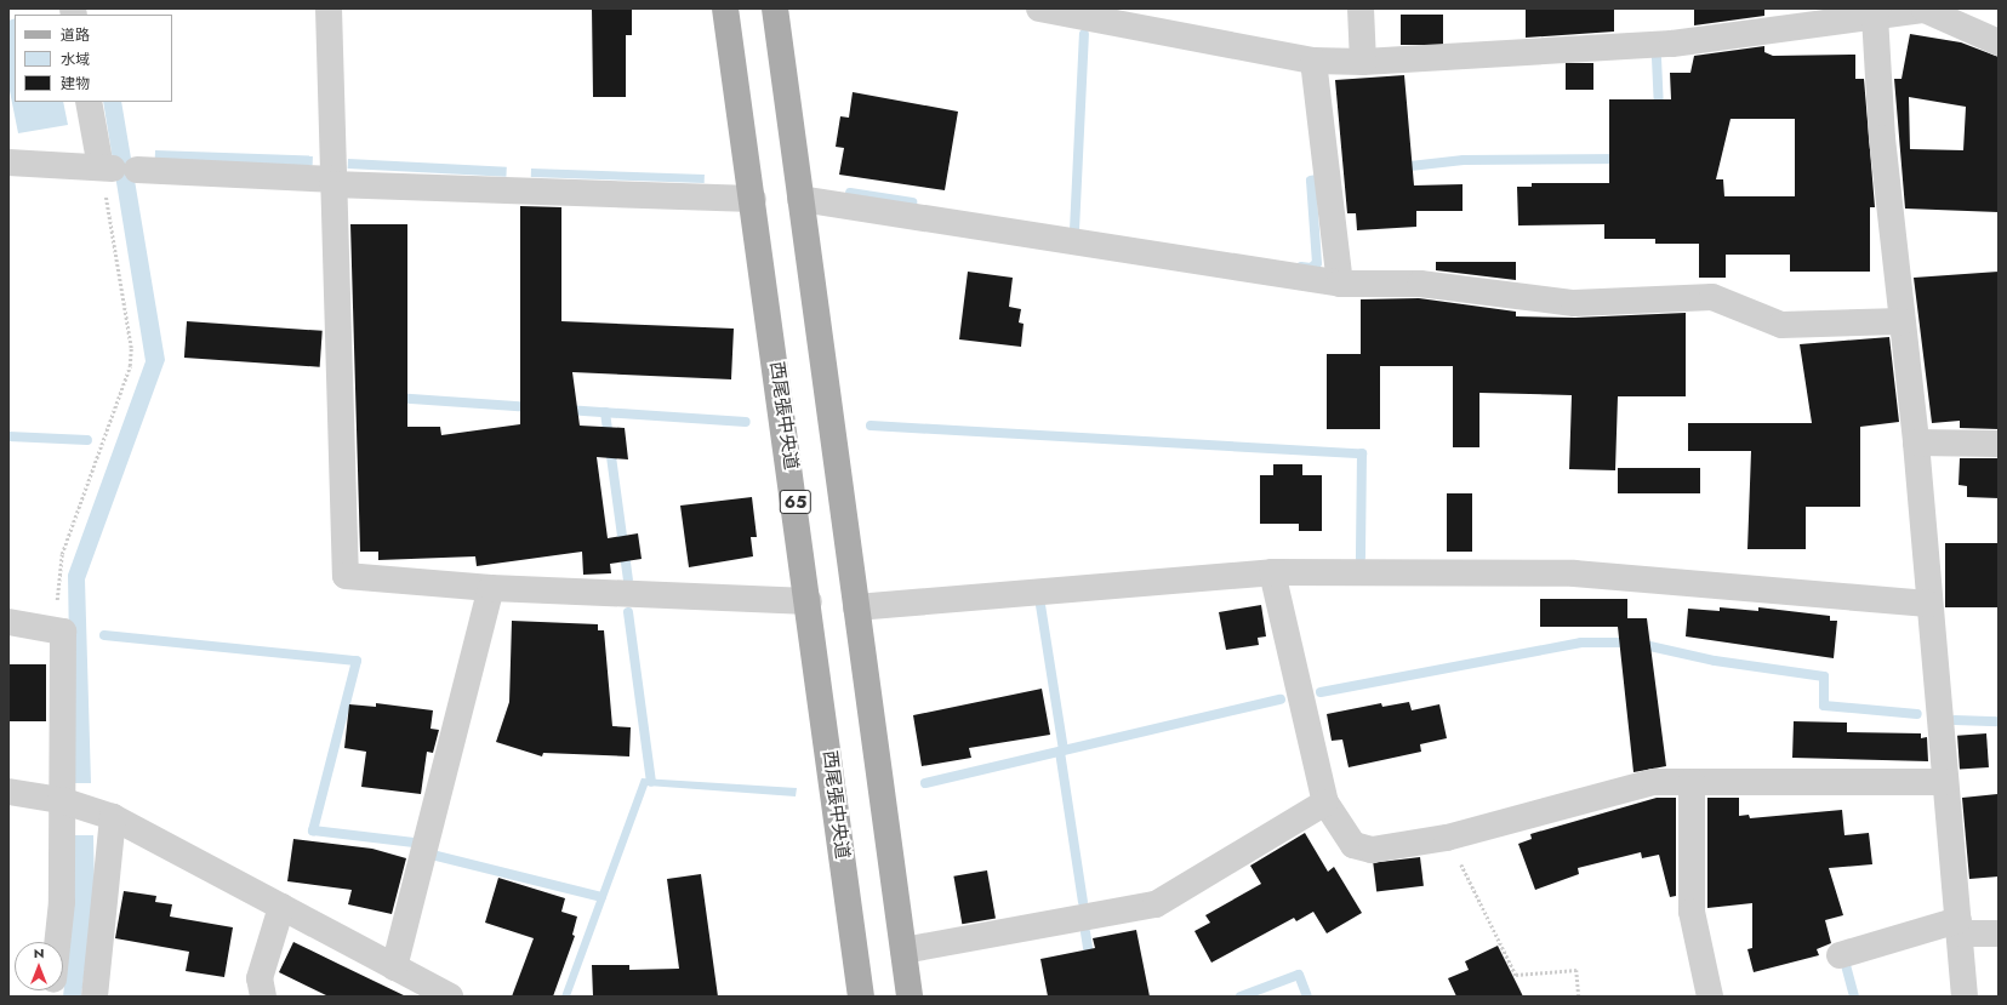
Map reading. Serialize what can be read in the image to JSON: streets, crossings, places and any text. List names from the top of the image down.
{
  "streets": {
    "main road": ["西尾張中央道", "65"]
  },
  "legend": ["道路", "水域", "建物"],
  "north": "top"
}
